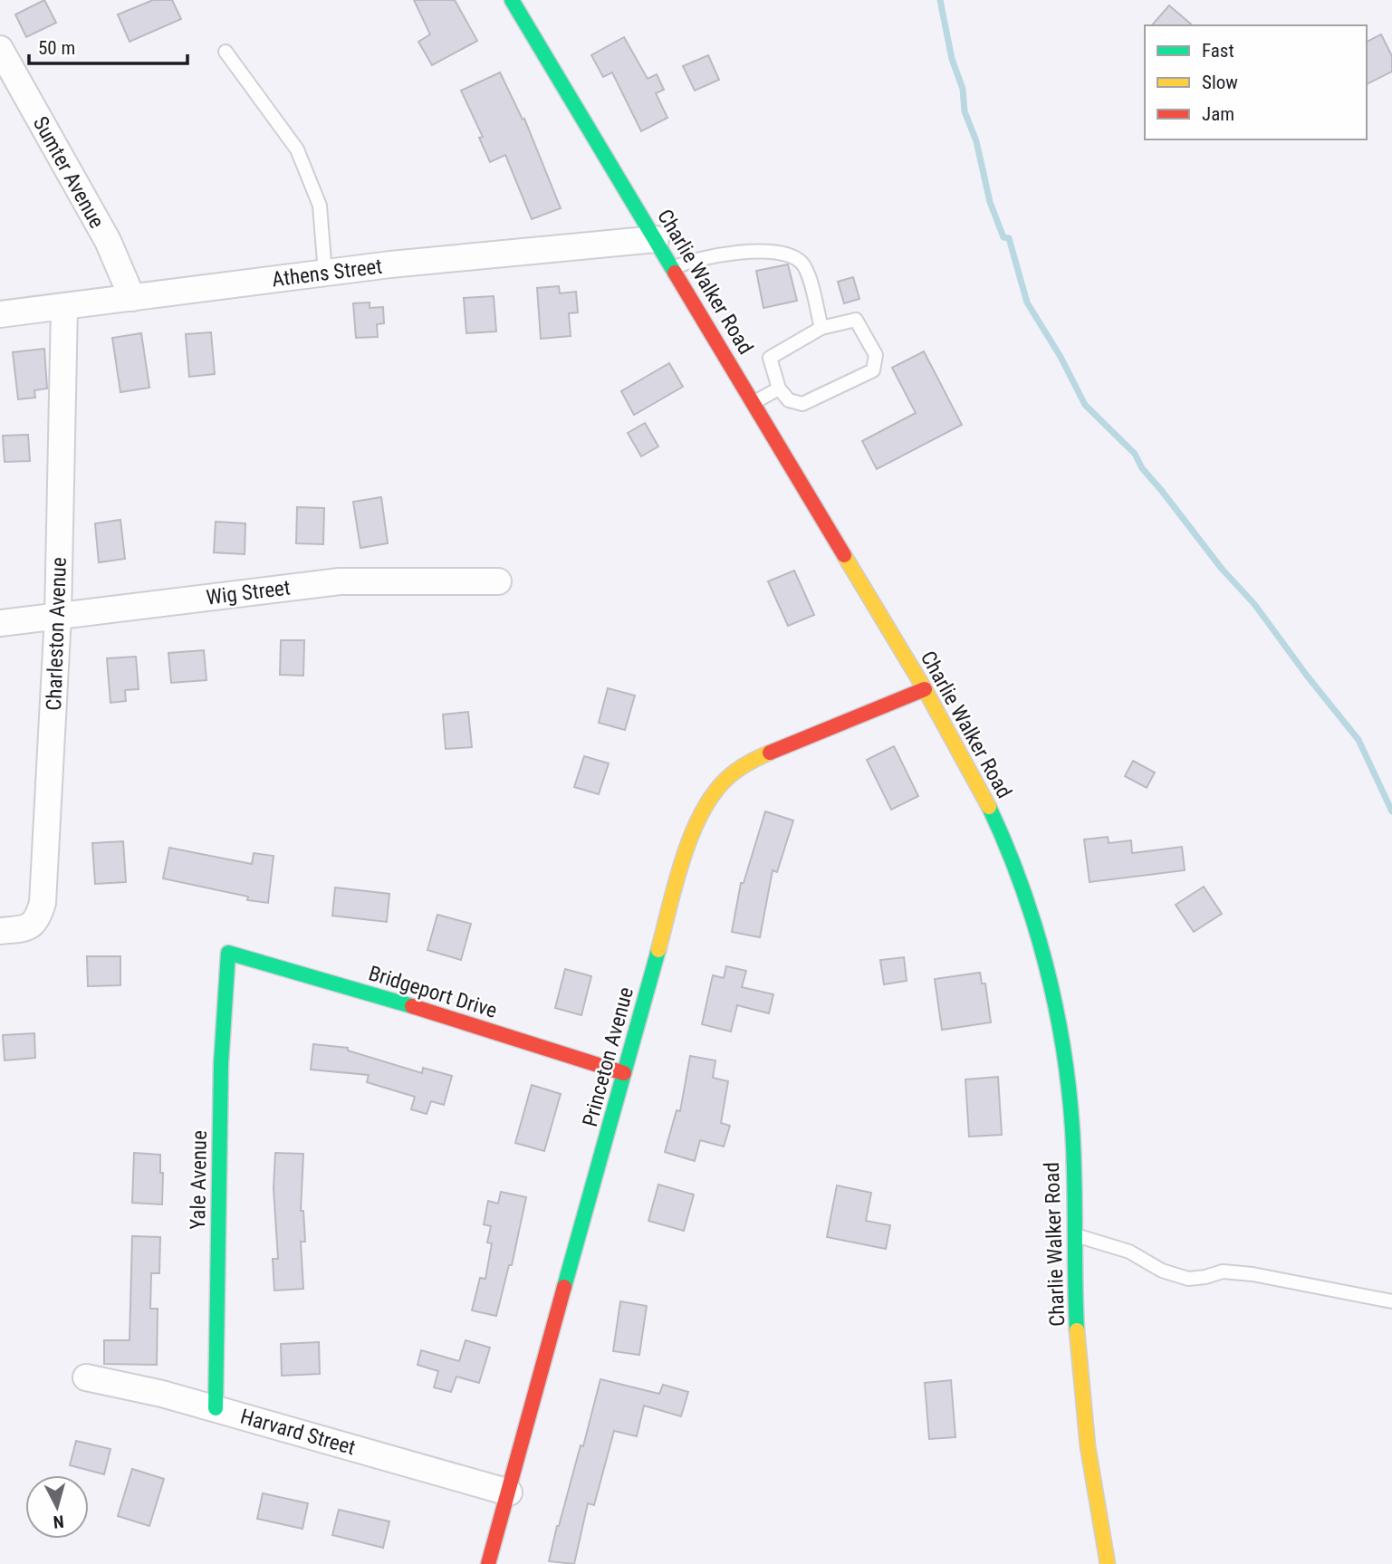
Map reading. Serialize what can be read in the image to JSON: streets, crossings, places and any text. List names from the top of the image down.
{
  "streets": {
    "street": [
      "Sumter Avenue",
      "Athens Street",
      "Charlie Walker Road",
      "Wig Street",
      "Charleston Avenue",
      "Bridgeport Drive",
      "Princeton Avenue",
      "Yale Avenue",
      "Harvard Street"
    ]
  },
  "crossings": [
    ["Sumter Avenue", "Athens Street"],
    ["Athens Street", "Charlie Walker Road"],
    ["Athens Street", "Charleston Avenue"],
    ["Charlie Walker Road", "Princeton Avenue"],
    ["Wig Street", "Charleston Avenue"],
    ["Bridgeport Drive", "Princeton Avenue"],
    ["Bridgeport Drive", "Yale Avenue"],
    ["Princeton Avenue", "Harvard Street"],
    ["Yale Avenue", "Harvard Street"]
  ],
  "legend": ["Fast", "Slow", "Jam"],
  "scale_bar": "50 m",
  "north": "bottom"
}
